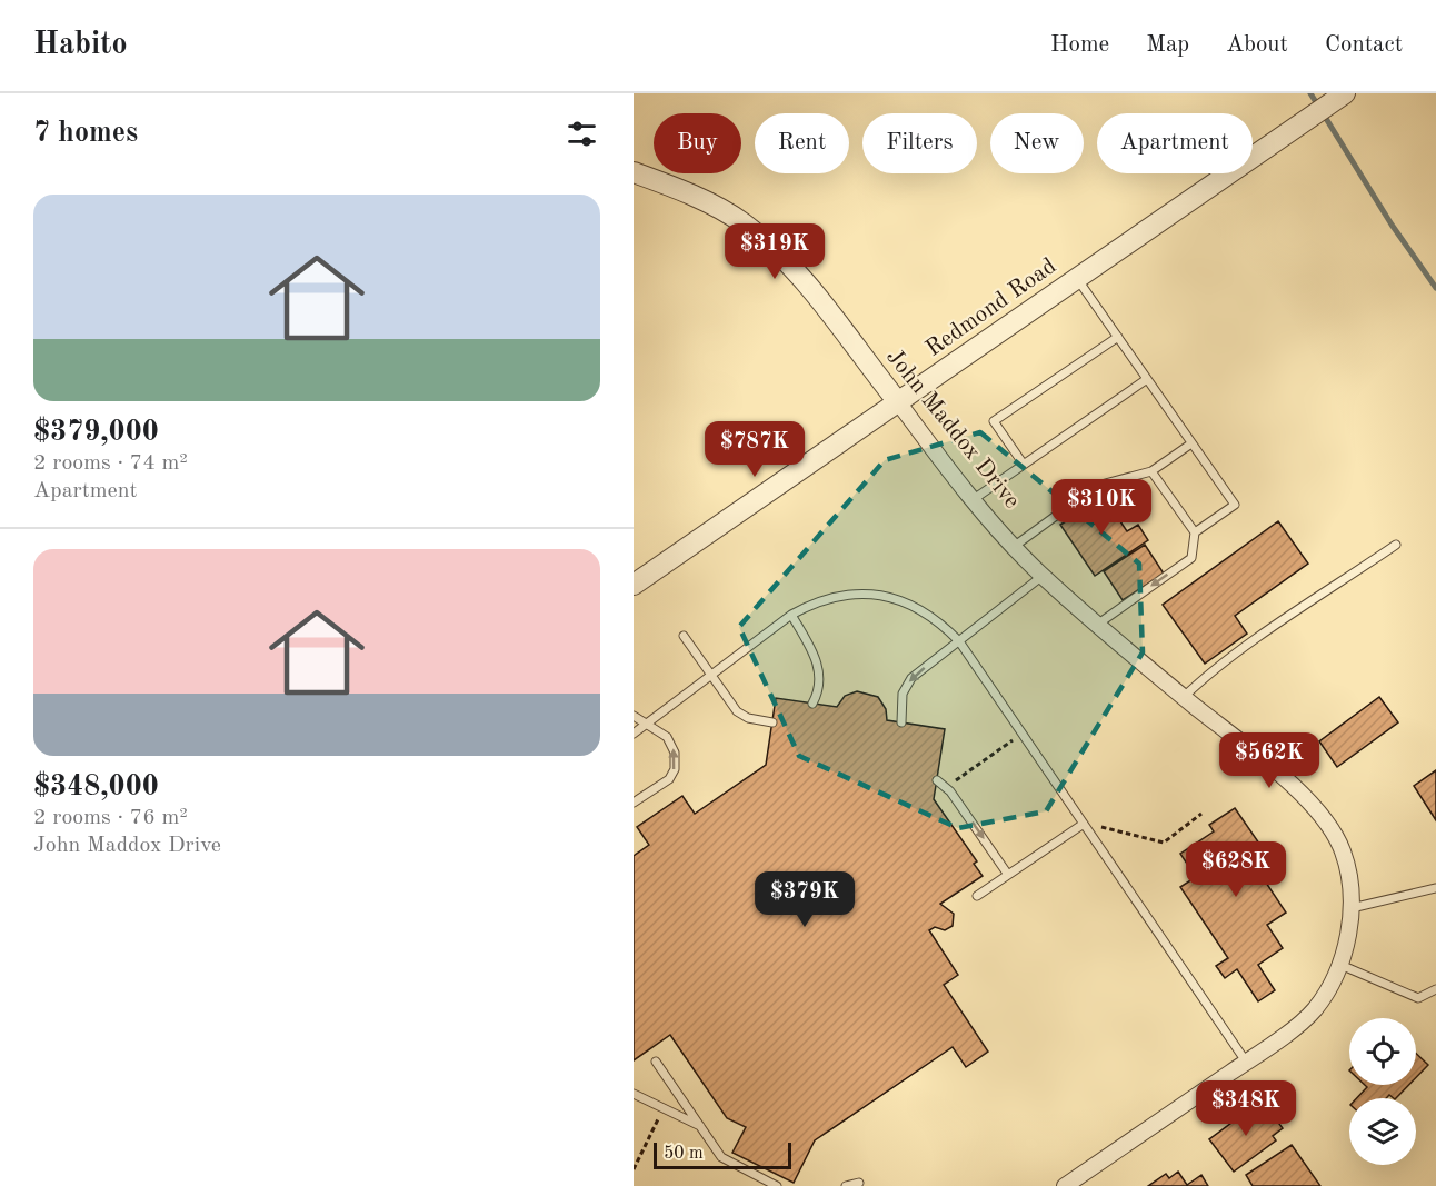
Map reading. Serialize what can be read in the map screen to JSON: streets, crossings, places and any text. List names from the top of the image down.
{
  "streets": {
    "street": ["Redmond Road", "John Maddox Drive"]
  },
  "crossings": [
    ["Redmond Road", "John Maddox Drive"]
  ],
  "scale_bar": "50 m",
  "page": {
    "header": "Habito",
    "nav": [
      "Home",
      "Map",
      "About",
      "Contact"
    ],
    "heading": "7 homes",
    "chip": [
      "Buy",
      "Rent",
      "Filters",
      "New",
      "Apartment"
    ],
    "list": [
      {
        "name": "$379,000",
        "note": "2 rooms · 74 m² · Apartment"
      },
      {
        "name": "$348,000",
        "note": "2 rooms · 76 m² · John Maddox Drive"
      }
    ],
    "price": [
      "$319K",
      "$787K",
      "$310K",
      "$562K",
      "$628K",
      "$379K",
      "$348K"
    ],
    "scale": "50 m"
  }
}
